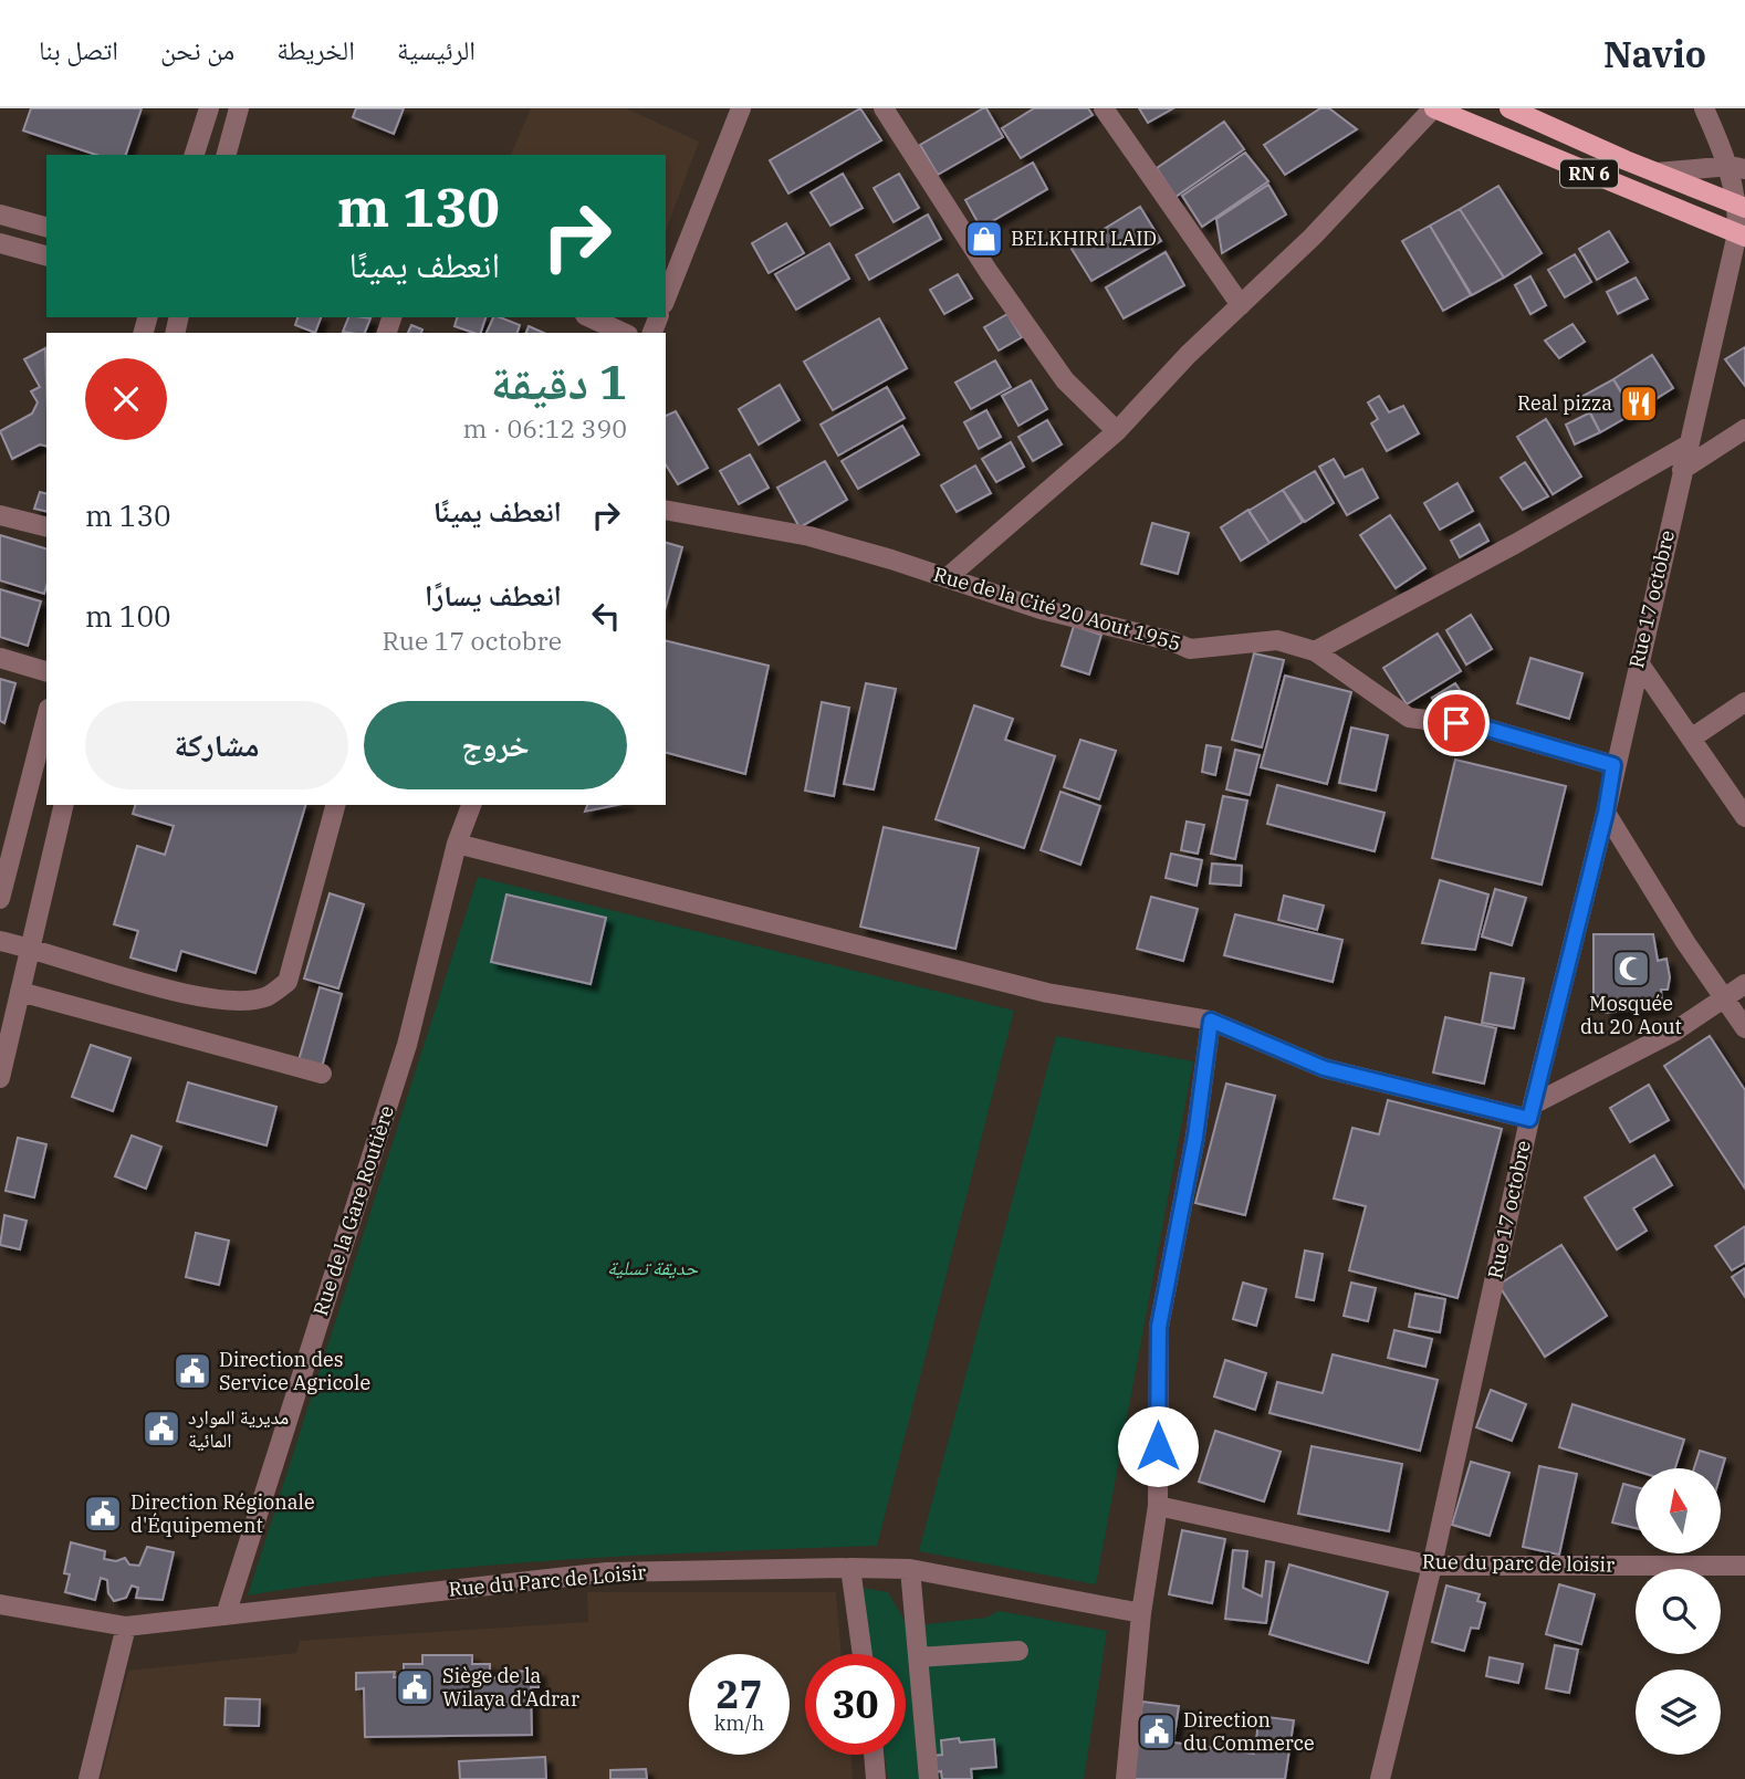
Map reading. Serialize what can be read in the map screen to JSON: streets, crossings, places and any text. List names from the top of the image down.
{
  "streets": {
    "main road": ["RN 6"],
    "street": [
      "Rue 17 octobre",
      "Rue de la Cité 20 Aout 1955",
      "Rue de la Gare Routière",
      "Rue du parc de loisir",
      "Rue du Parc de Loisir"
    ]
  },
  "crossings": [
    ["RN 6", "Rue 17 octobre"],
    ["Rue 17 octobre", "Rue de la Cité 20 Aout 1955"],
    ["Rue 17 octobre", "Rue du parc de loisir"],
    ["Rue de la Gare Routière", "Rue du Parc de Loisir"]
  ],
  "parks": ["حديقة تسلية"],
  "places": {
    "shop": ["BELKHIRI LAID"],
    "restaurant": ["Real pizza"],
    "mosque": ["Mosquée du 20 Aout"],
    "public building": [
      "Direction des Service Agricole",
      "مديرية الموارد المائية",
      "Direction Régionale d'Équipement",
      "Siège de la Wilaya d'Adrar",
      "Direction du Commerce"
    ]
  },
  "north": "top",
  "page": {
    "header": "Navio",
    "nav": [
      "الرئيسية",
      "الخريطة",
      "من نحن",
      "اتصل بنا"
    ],
    "turn": ["130 m", "انعطف يمينًا"],
    "heading": ["1 دقيقة", "390 m · 06:12"],
    "list": [
      {
        "name": "انعطف يمينًا",
        "value": "130 m"
      },
      {
        "name": "انعطف يسارًا",
        "note": "Rue 17 octobre",
        "value": "100 m"
      }
    ],
    "buttons": ["خروج", "مشاركة"],
    "speed": "27 km/h",
    "limit": "30"
  }
}
